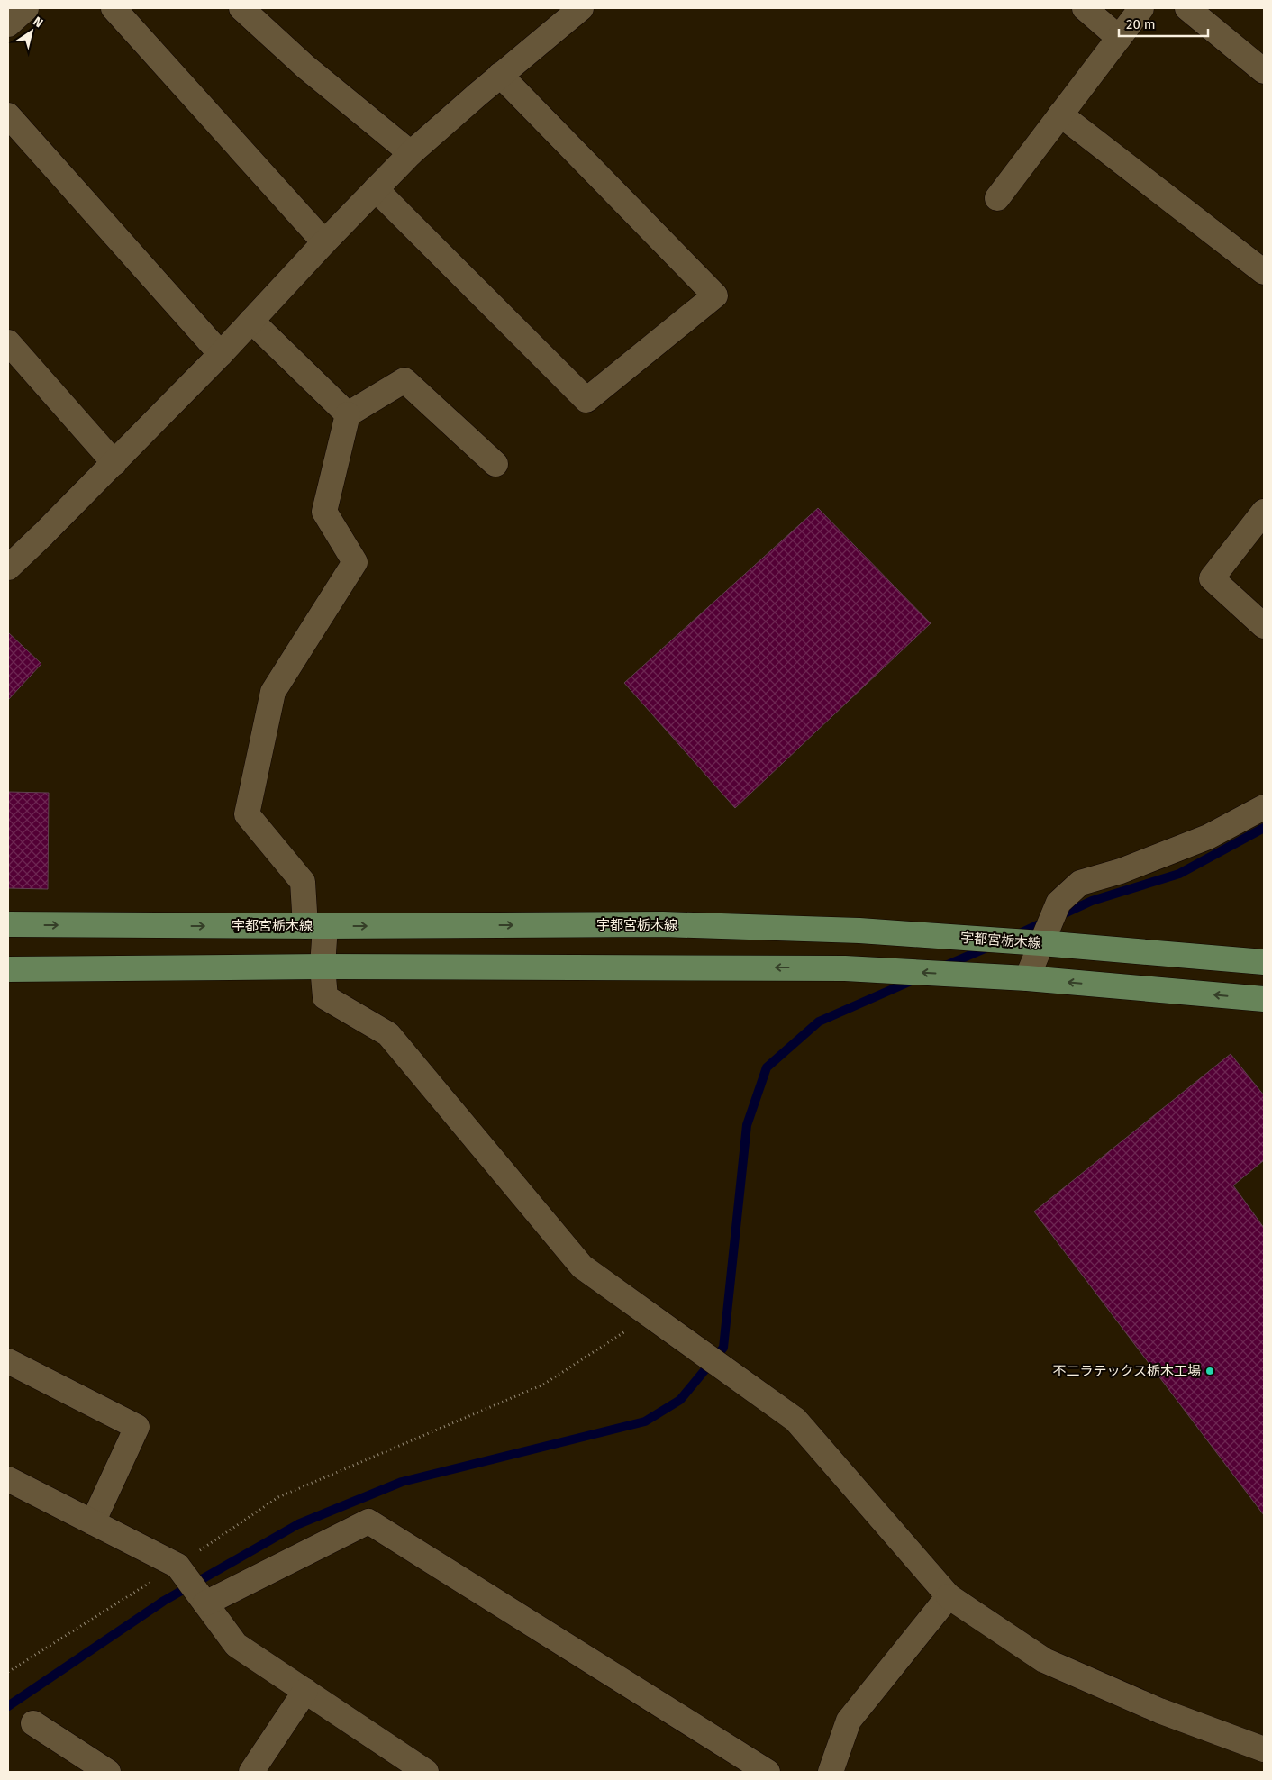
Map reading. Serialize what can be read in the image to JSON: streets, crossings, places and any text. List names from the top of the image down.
{
  "streets": {
    "main road": ["宇都宮栃木線"]
  },
  "places": ["不二ラテックス栃木工場"],
  "scale_bar": "20 m",
  "north": "top right"
}
